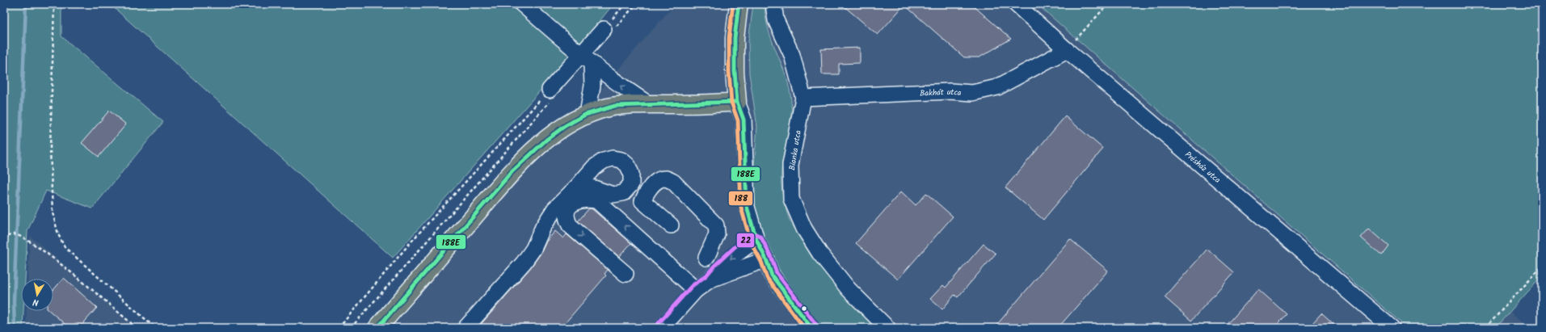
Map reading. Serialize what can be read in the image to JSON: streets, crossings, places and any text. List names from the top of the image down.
{
  "streets": {
    "street": ["Bakhát utca", "Bianka utca", "Présház utca"]
  },
  "crossings": [
    ["Bakhát utca", "Bianka utca"],
    ["Bakhát utca", "Présház utca"]
  ],
  "lines": ["transit line 188E", "transit line 188", "transit line 22"],
  "north": "bottom"
}
